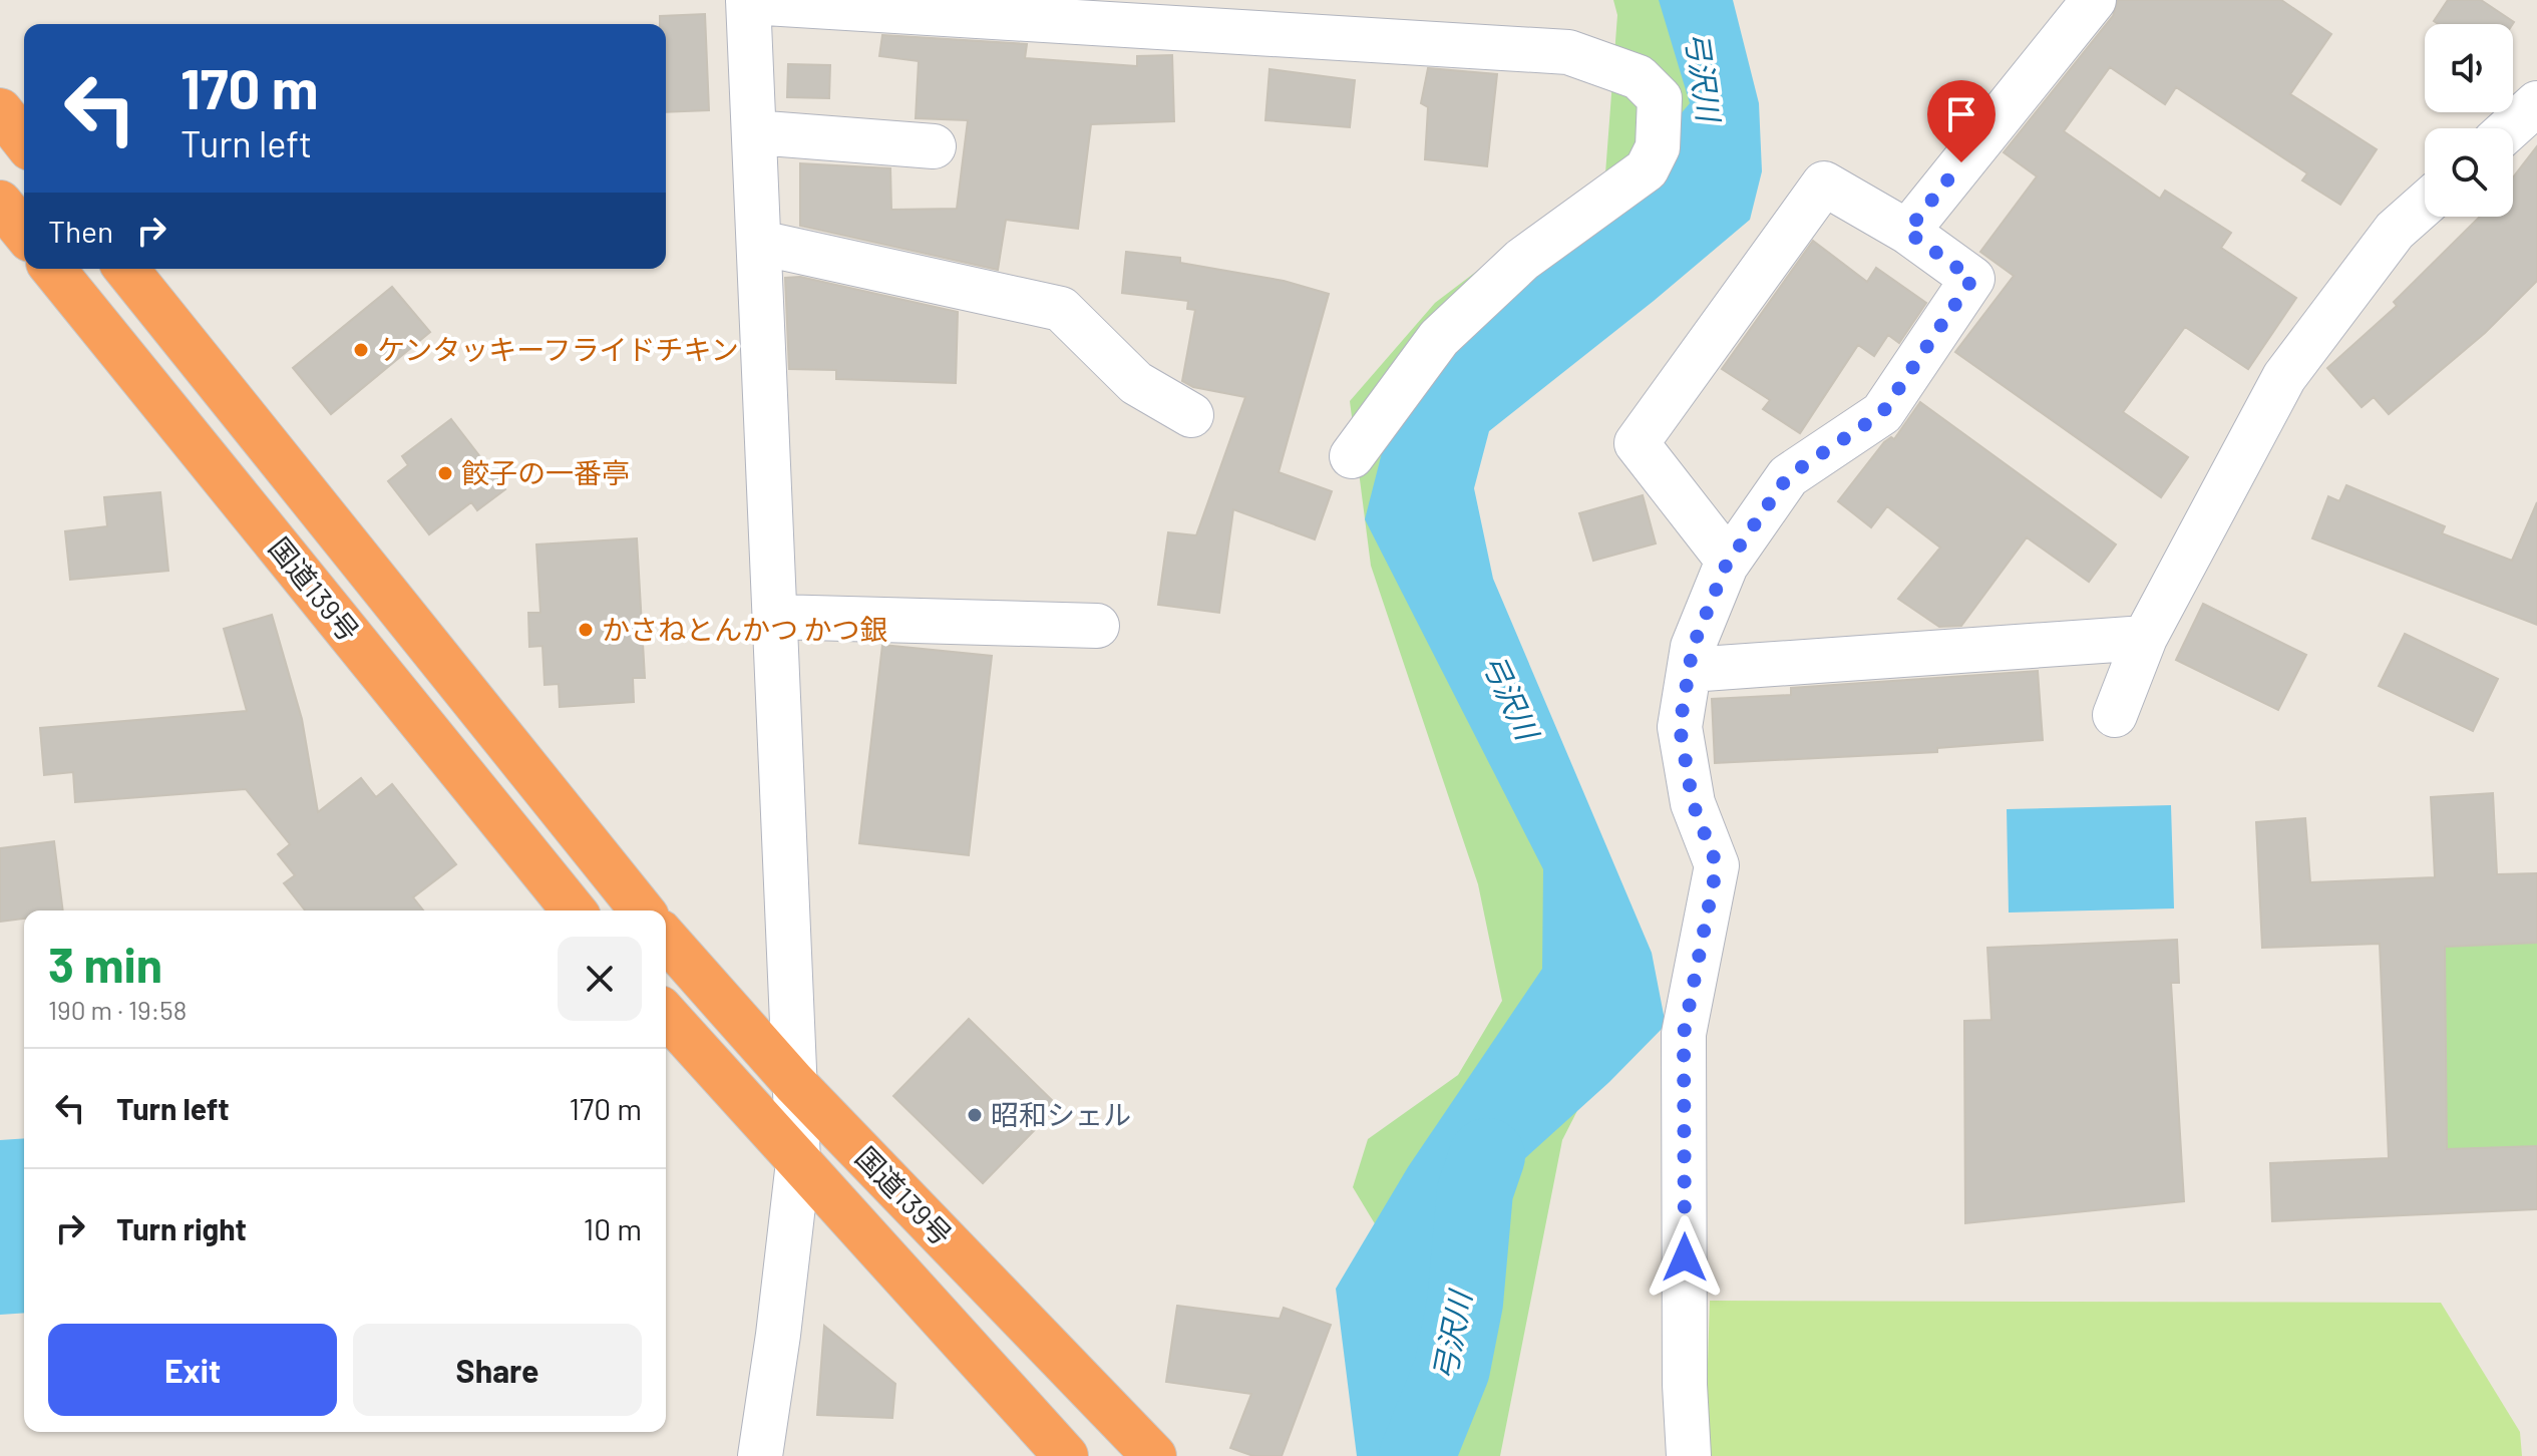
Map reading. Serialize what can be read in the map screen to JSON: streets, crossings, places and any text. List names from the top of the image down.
{
  "streets": {
    "highway": ["国道139号"]
  },
  "water": ["弓沢川"],
  "places": [
    "ケンタッキーフライドチキン",
    "餃子の一番亭",
    "かさねとんかつ かつ銀",
    "昭和シェル"
  ],
  "page": {
    "turn": ["170 m", "Turn left"],
    "then": "Then",
    "heading": ["3 min", "190 m · 19:58"],
    "list": [
      {
        "name": "Turn left",
        "value": "170 m"
      },
      {
        "name": "Turn right",
        "value": "10 m"
      }
    ],
    "buttons": ["Exit", "Share"]
  }
}
